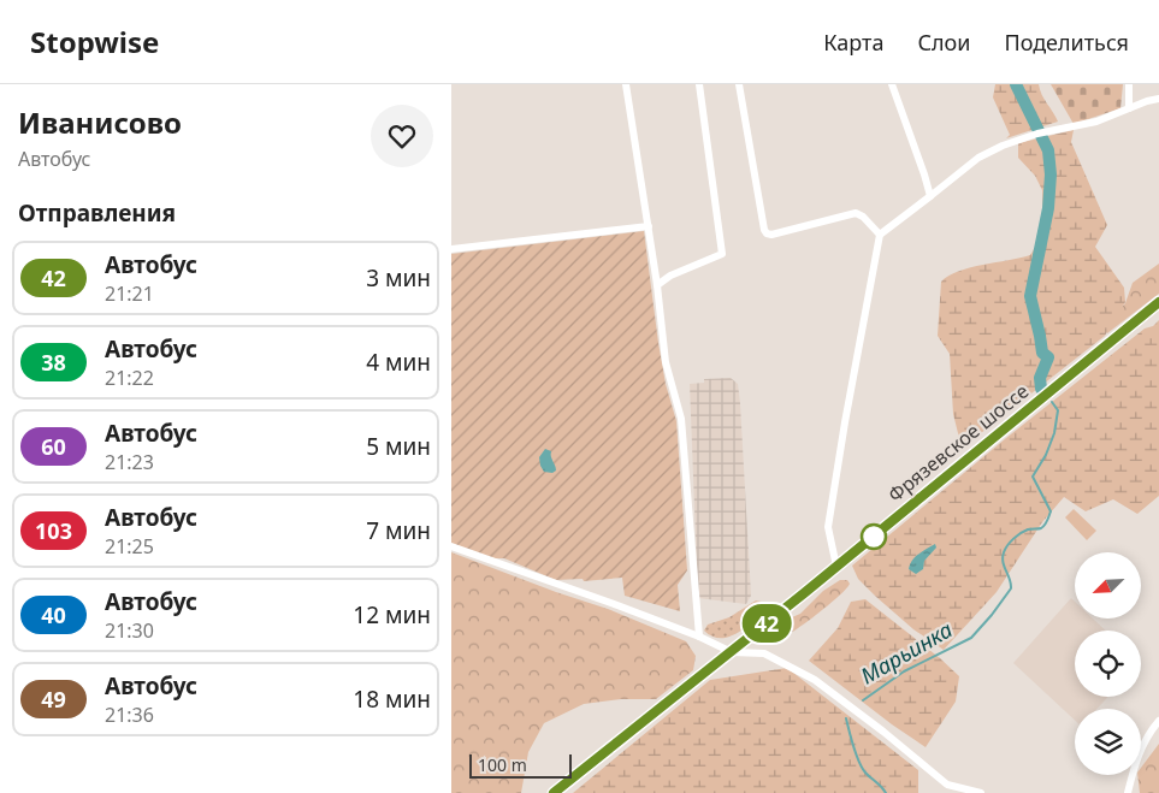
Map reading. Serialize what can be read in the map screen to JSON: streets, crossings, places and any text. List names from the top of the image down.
{
  "streets": {
    "highway": ["Фрязевское шоссе"]
  },
  "water": ["Марьинка"],
  "lines": ["bus line 42"],
  "scale_bar": "100 m",
  "north": "bottom left",
  "page": {
    "header": "Stopwise",
    "nav": ["Карта", "Слои", "Поделиться"],
    "heading": [
      ["Иванисово", "Автобус"],
      "Отправления"
    ],
    "on_map": "42",
    "list": [
      {
        "mark": "42",
        "name": "Автобус",
        "note": "21:21",
        "value": "3 мин"
      },
      {
        "mark": "38",
        "name": "Автобус",
        "note": "21:22",
        "value": "4 мин"
      },
      {
        "mark": "60",
        "name": "Автобус",
        "note": "21:23",
        "value": "5 мин"
      },
      {
        "mark": "103",
        "name": "Автобус",
        "note": "21:25",
        "value": "7 мин"
      },
      {
        "mark": "40",
        "name": "Автобус",
        "note": "21:30",
        "value": "12 мин"
      },
      {
        "mark": "49",
        "name": "Автобус",
        "note": "21:36",
        "value": "18 мин"
      }
    ],
    "scale": "100 m"
  }
}
